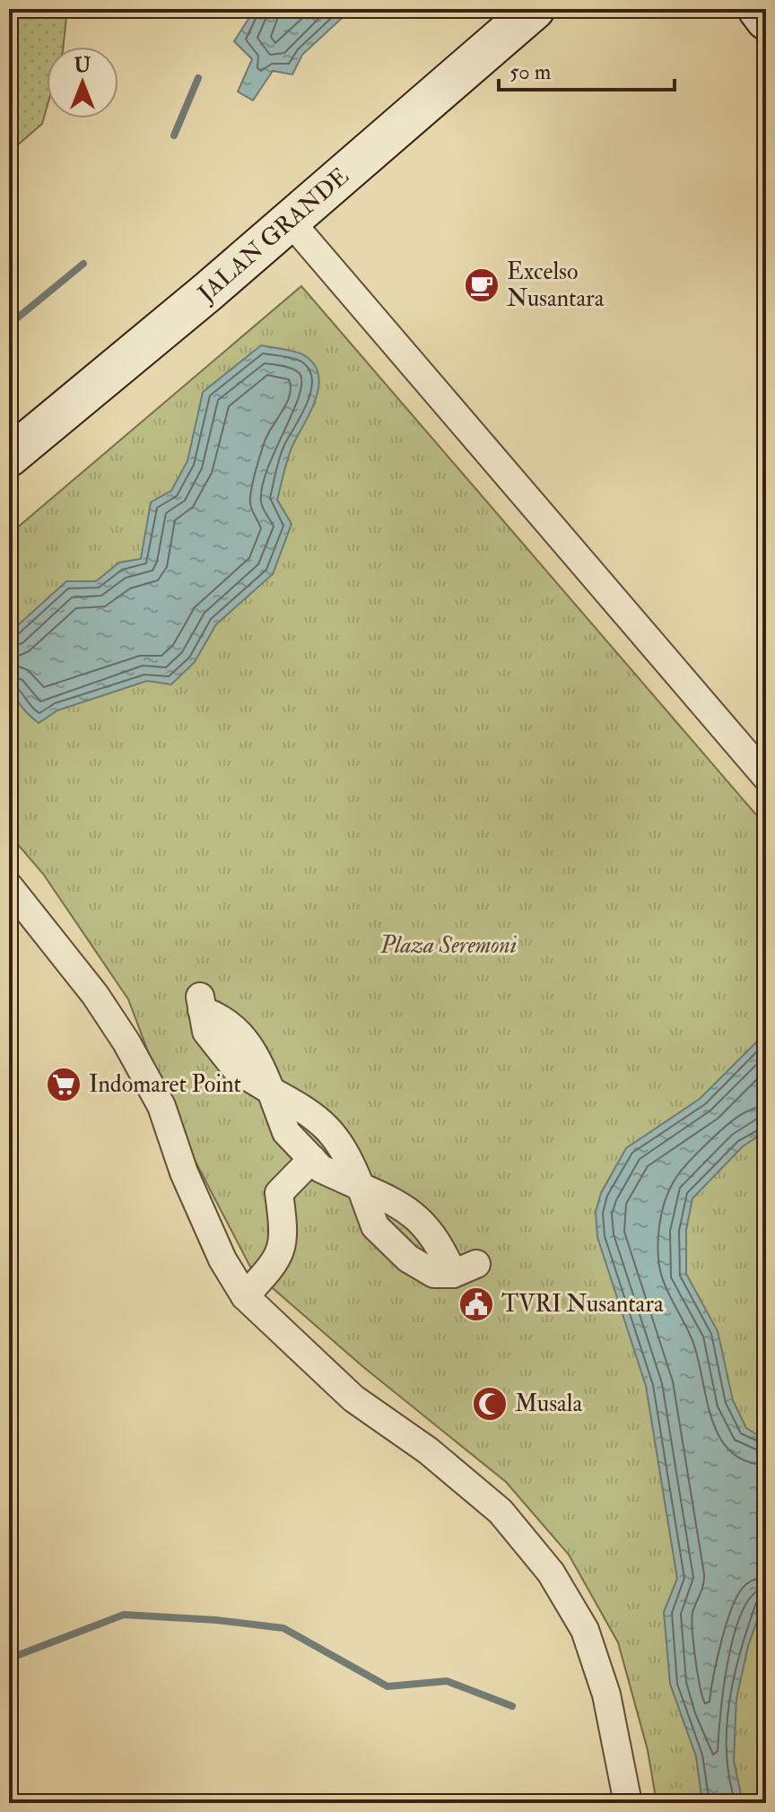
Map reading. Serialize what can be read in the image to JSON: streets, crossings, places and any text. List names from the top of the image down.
{
  "streets": {
    "street": ["JALAN GRANDE"]
  },
  "parks": ["Plaza Seremoni"],
  "places": {
    "cafe": ["Excelso Nusantara"],
    "supermarket": ["Indomaret Point"],
    "public building": ["TVRI Nusantara"],
    "mosque": ["Musala"]
  },
  "scale_bar": "50 m",
  "north": "top"
}
